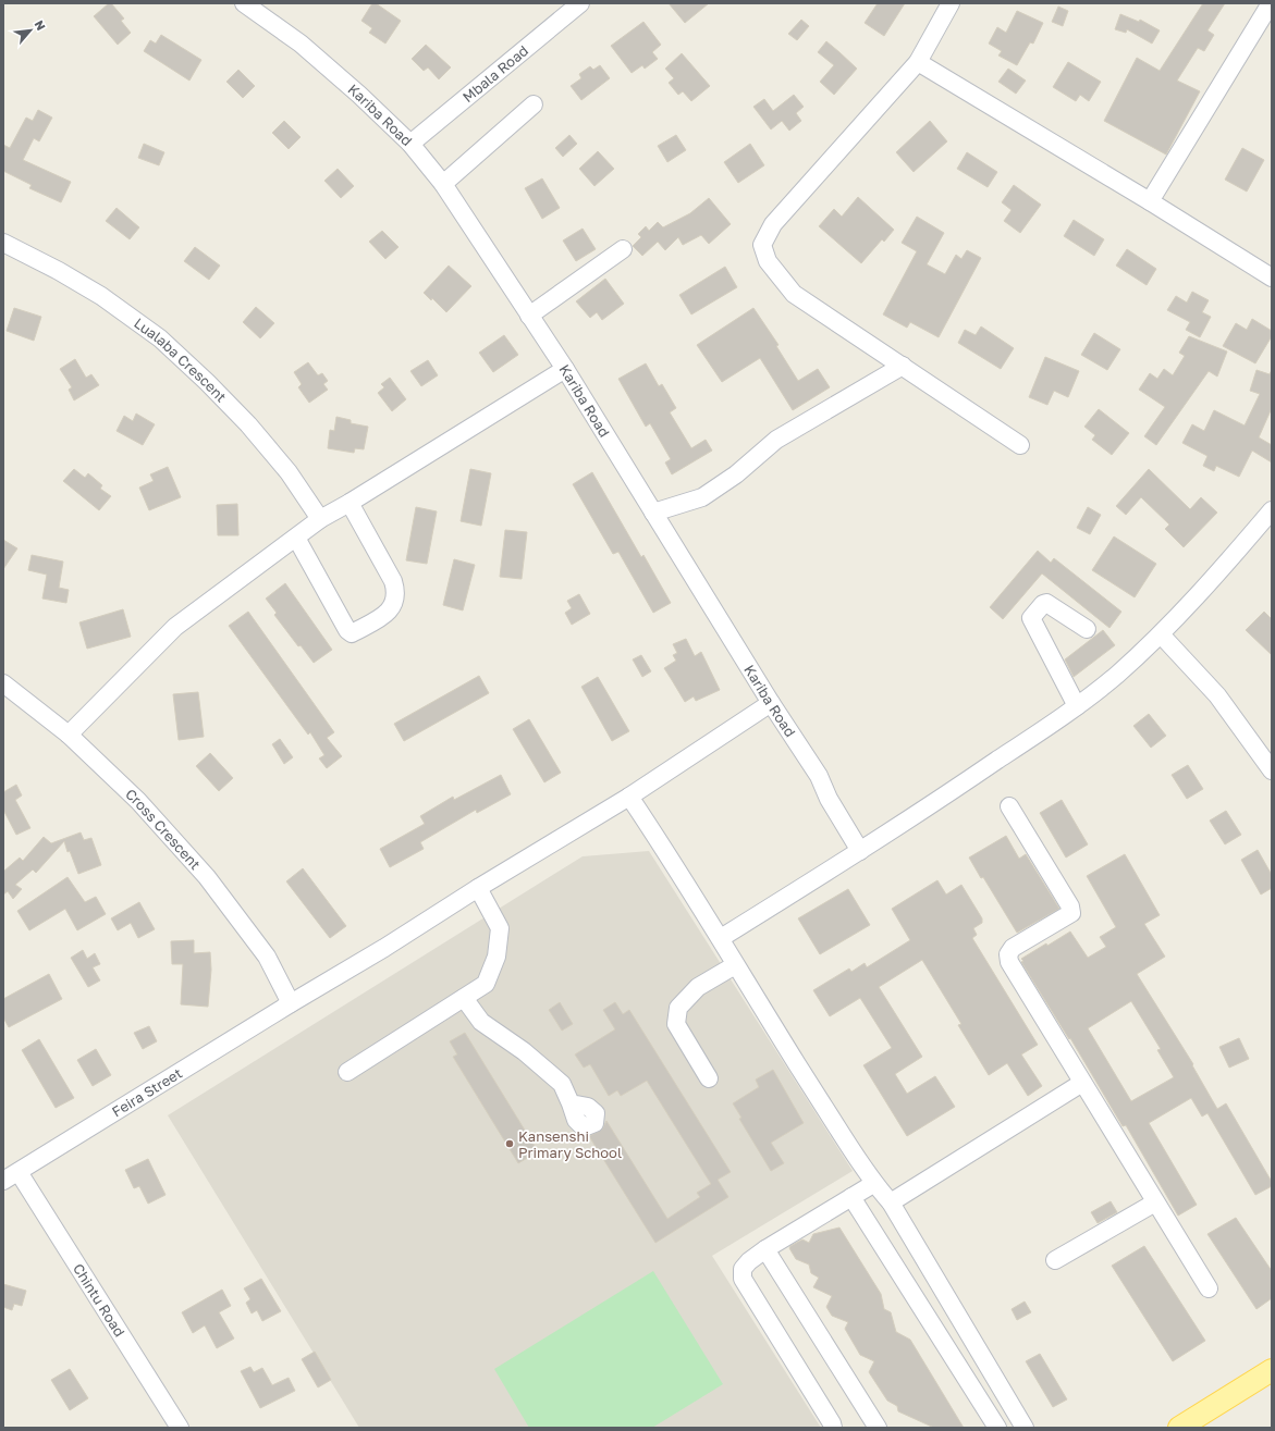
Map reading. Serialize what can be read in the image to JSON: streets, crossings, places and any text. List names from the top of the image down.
{
  "streets": {
    "street": [
      "Mbala Road",
      "Kariba Road",
      "Lualaba Crescent",
      "Cross Crescent",
      "Feira Street",
      "Chintu Road"
    ]
  },
  "crossings": [
    ["Mbala Road", "Kariba Road"],
    ["Kariba Road", "Feira Street"],
    ["Cross Crescent", "Feira Street"],
    ["Feira Street", "Chintu Road"]
  ],
  "places": ["Kansenshi Primary School"],
  "north": "top right"
}
